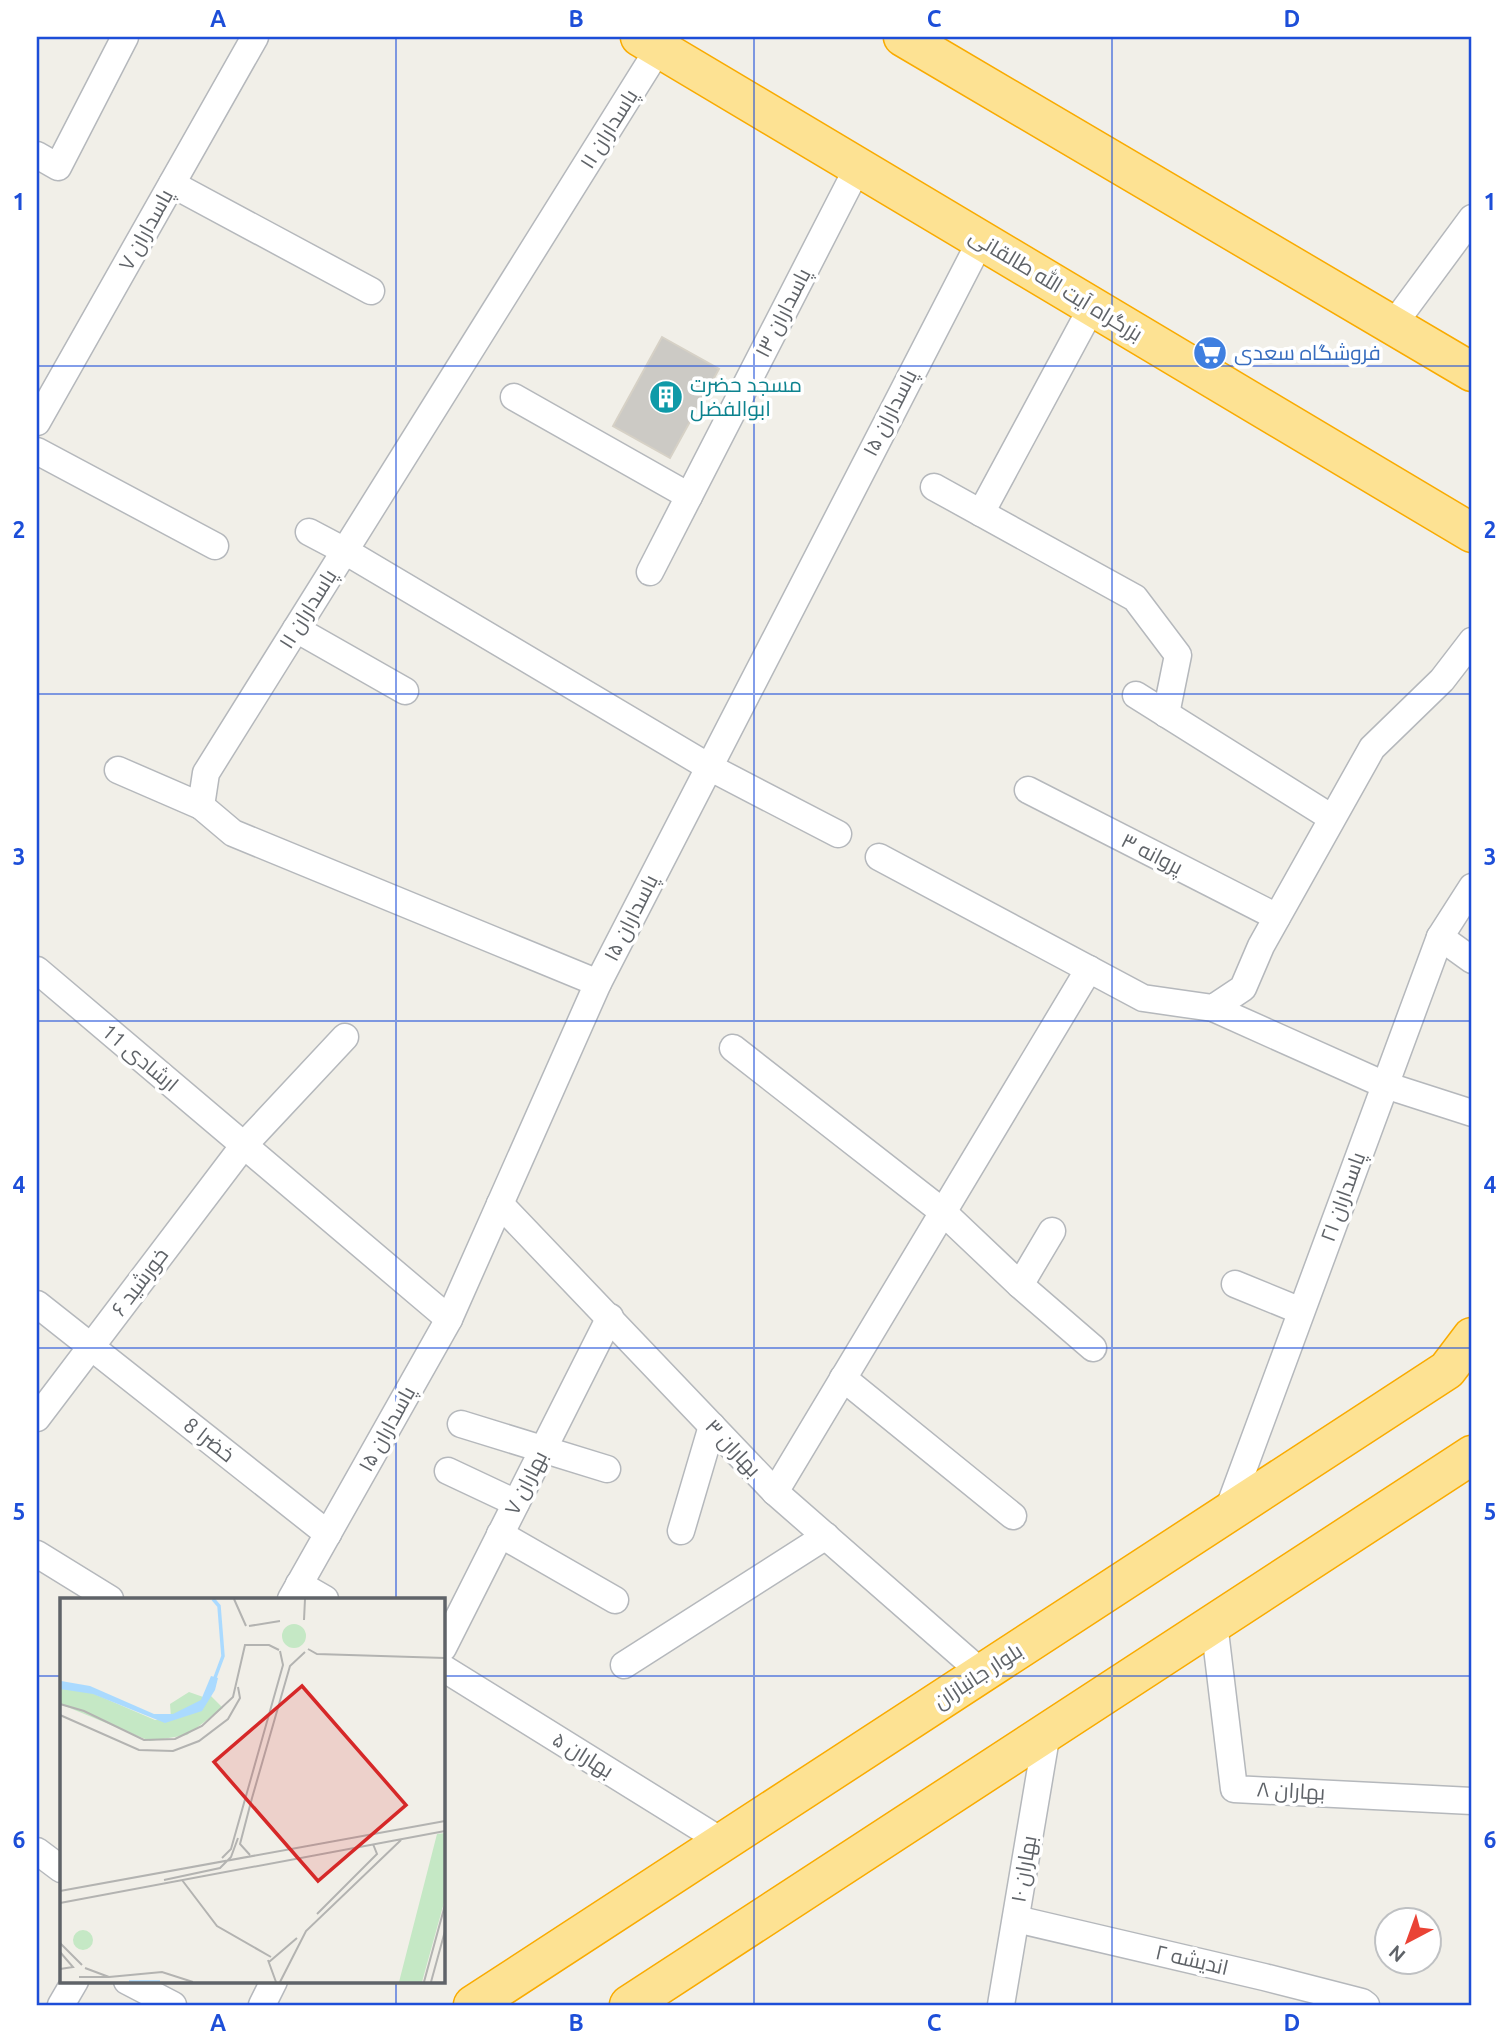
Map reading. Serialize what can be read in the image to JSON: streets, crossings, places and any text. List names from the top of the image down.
{
  "streets": {
    "highway": ["بزرگراه آیت الله طالقانی", "بلوار جانبازان"],
    "street": [
      "پاسداران ١١",
      "پاسداران ۷",
      "پاسداران ۱۳",
      "پاسداران ۱۵",
      "پروانه ۳",
      "ارشادی 11",
      "پاسداران ۲۱",
      "خورشید ۶",
      "خضرا 8",
      "بهاران ۳",
      "بهاران ۷",
      "بهاران ۵",
      "بهاران ۸",
      "بهاران ۱۰",
      "اندیشه ۲"
    ]
  },
  "crossings": [
    ["پاسداران ١١", "بزرگراه آیت الله طالقانی"],
    ["بزرگراه آیت الله طالقانی", "پاسداران ۱۳"],
    ["بزرگراه آیت الله طالقانی", "پاسداران ۱۵"],
    ["پاسداران ۱۵", "ارشادی 11"],
    ["پاسداران ۱۵", "خضرا 8"],
    ["پاسداران ۱۵", "بهاران ۳"],
    ["ارشادی 11", "خورشید ۶"],
    ["پاسداران ۲۱", "بلوار جانبازان"],
    ["خورشید ۶", "خضرا 8"],
    ["بهاران ۳", "بهاران ۷"],
    ["بهاران ۳", "بلوار جانبازان"],
    ["بلوار جانبازان", "بهاران ۵"],
    ["بهاران ۱۰", "اندیشه ۲"]
  ],
  "places": {
    "supermarket": ["فروشگاه سعدی"],
    "building": ["مسجد حضرت ابوالفضل"]
  },
  "north": "bottom left",
  "grid": {
    "columns": [
      "A",
      "B",
      "C",
      "D"
    ],
    "rows": [
      "1",
      "2",
      "3",
      "4",
      "5",
      "6"
    ]
  }
}
